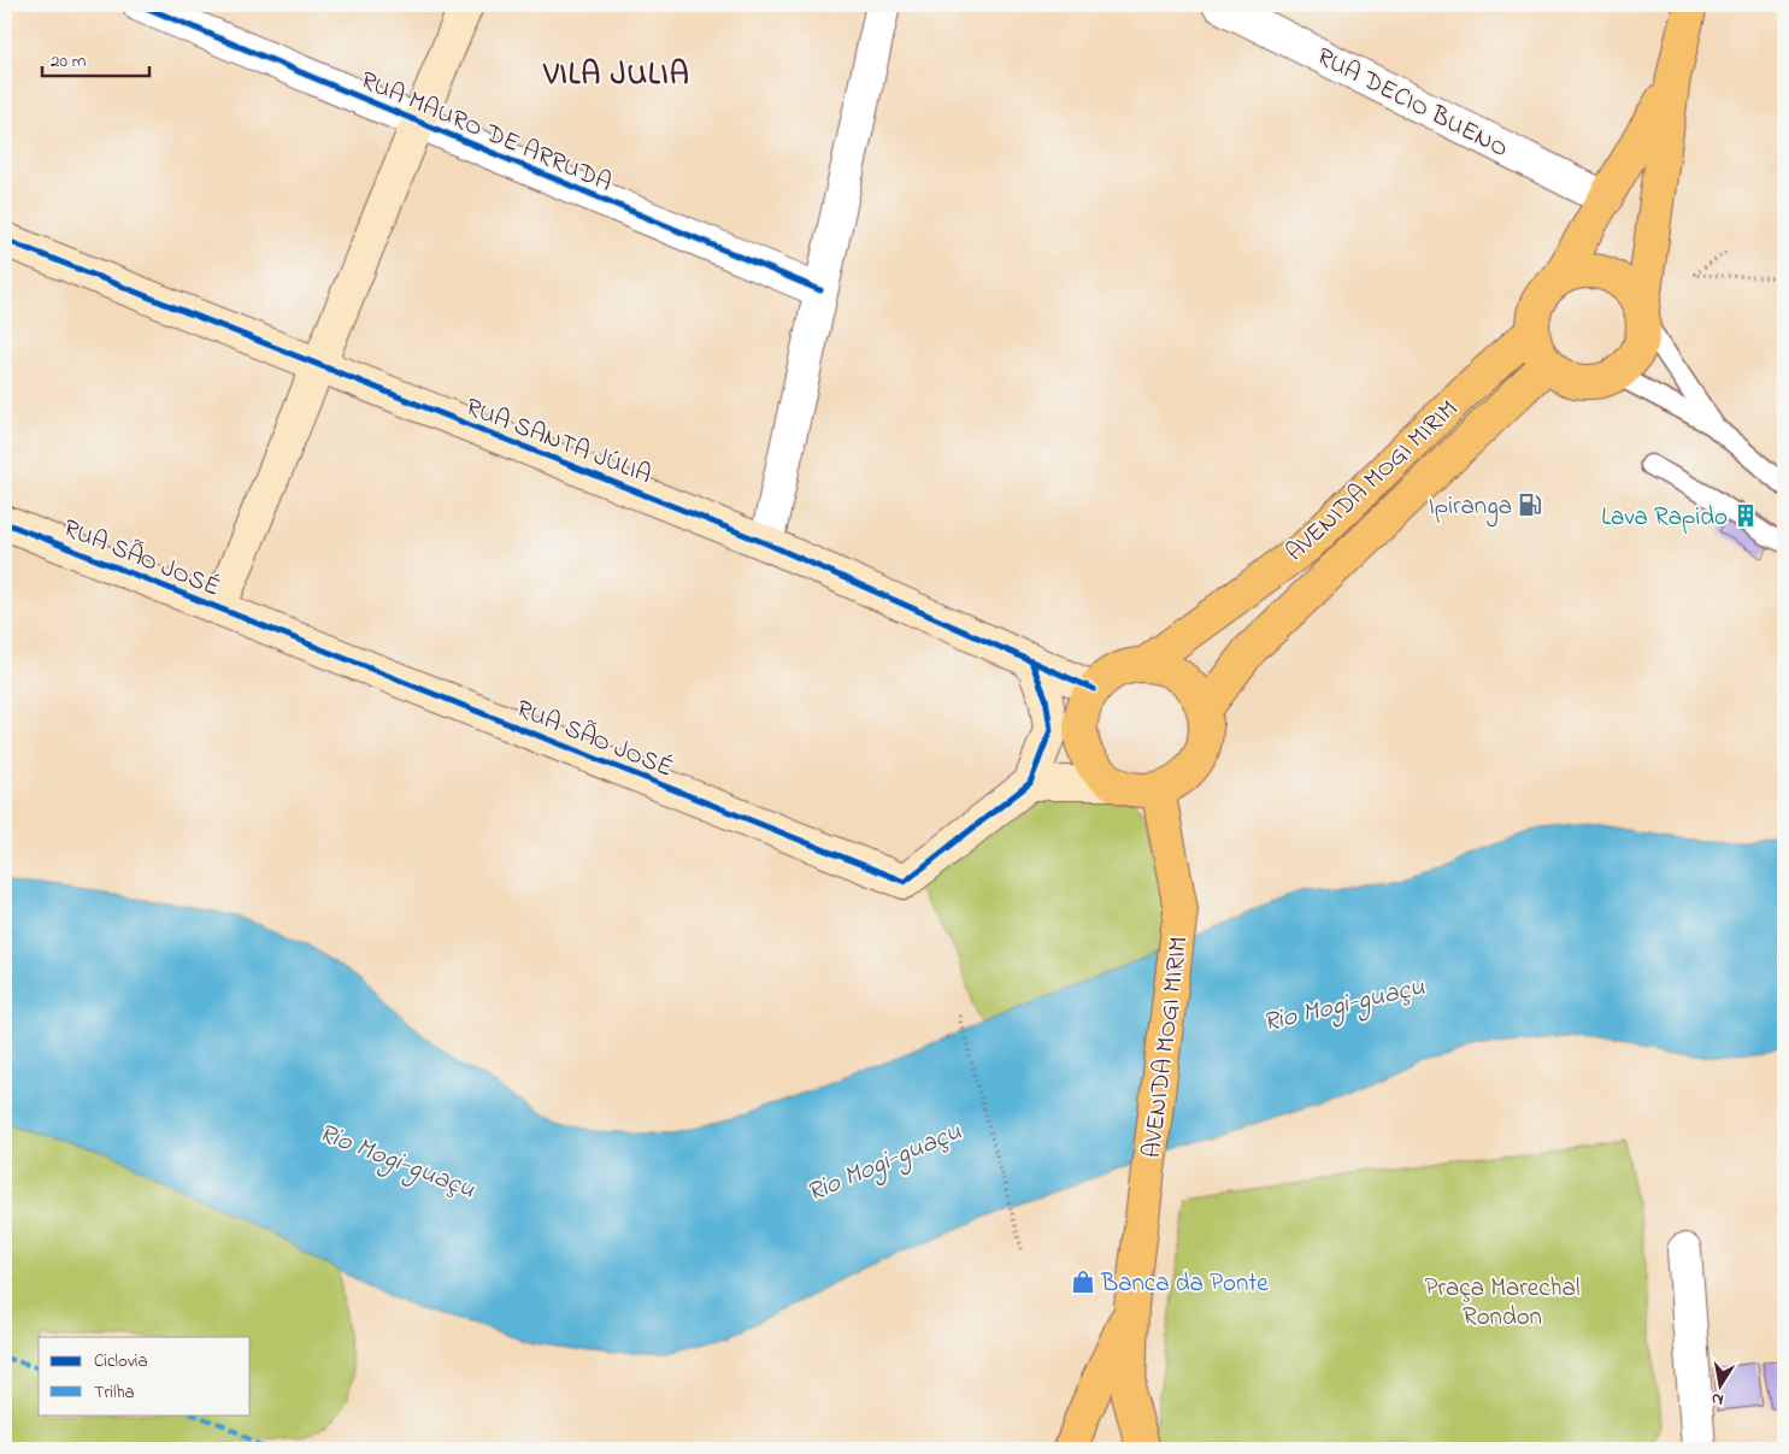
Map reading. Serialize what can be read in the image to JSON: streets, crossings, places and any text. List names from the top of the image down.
{
  "streets": {
    "main road": ["AVENIDA MOGI MIRIM"],
    "street": [
      "RUA DECIO BUENO",
      "RUA MAURO DE ARRUDA",
      "RUA SANTA JÚLIA",
      "RUA SÃO JOSÉ"
    ]
  },
  "crossings": [
    ["RUA SANTA JÚLIA", "AVENIDA MOGI MIRIM"],
    ["RUA SANTA JÚLIA", "RUA SÃO JOSÉ"]
  ],
  "districts": ["VILA JULIA"],
  "water": ["Rio Mogi-guaçu"],
  "parks": ["Praça Marechal Rondon"],
  "places": {
    "fuel station": ["Ipiranga"],
    "building": ["Lava Rapido"],
    "shop": ["Banca da Ponte"]
  },
  "legend": ["Ciclovia", "Trilha"],
  "scale_bar": "20 m",
  "north": "bottom"
}
